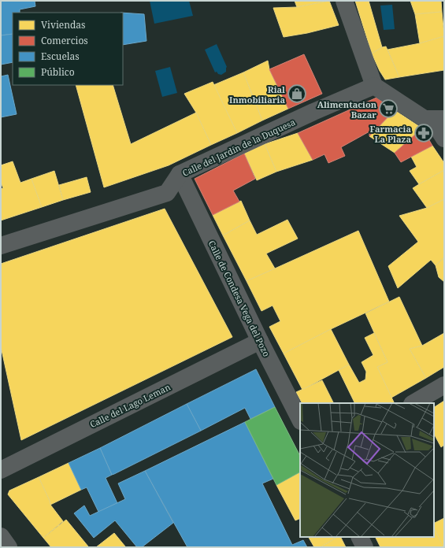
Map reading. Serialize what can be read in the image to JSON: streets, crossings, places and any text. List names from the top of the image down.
{
  "streets": {
    "street": ["Calle del Jardín de la Duquesa", "Calle de Condesa Vega del Pozo", "Calle del Lago Leman"]
  },
  "crossings": [
    ["Calle del Jardín de la Duquesa", "Calle de Condesa Vega del Pozo"],
    ["Calle de Condesa Vega del Pozo", "Calle del Lago Leman"]
  ],
  "places": {
    "shop": ["Rial Inmobiliaria"],
    "supermarket": ["Alimentacion Bazar"],
    "pharmacy": ["Farmacia La Plaza"]
  },
  "legend": [
    "Viviendas",
    "Comercios",
    "Escuelas",
    "Público"
  ]
}
